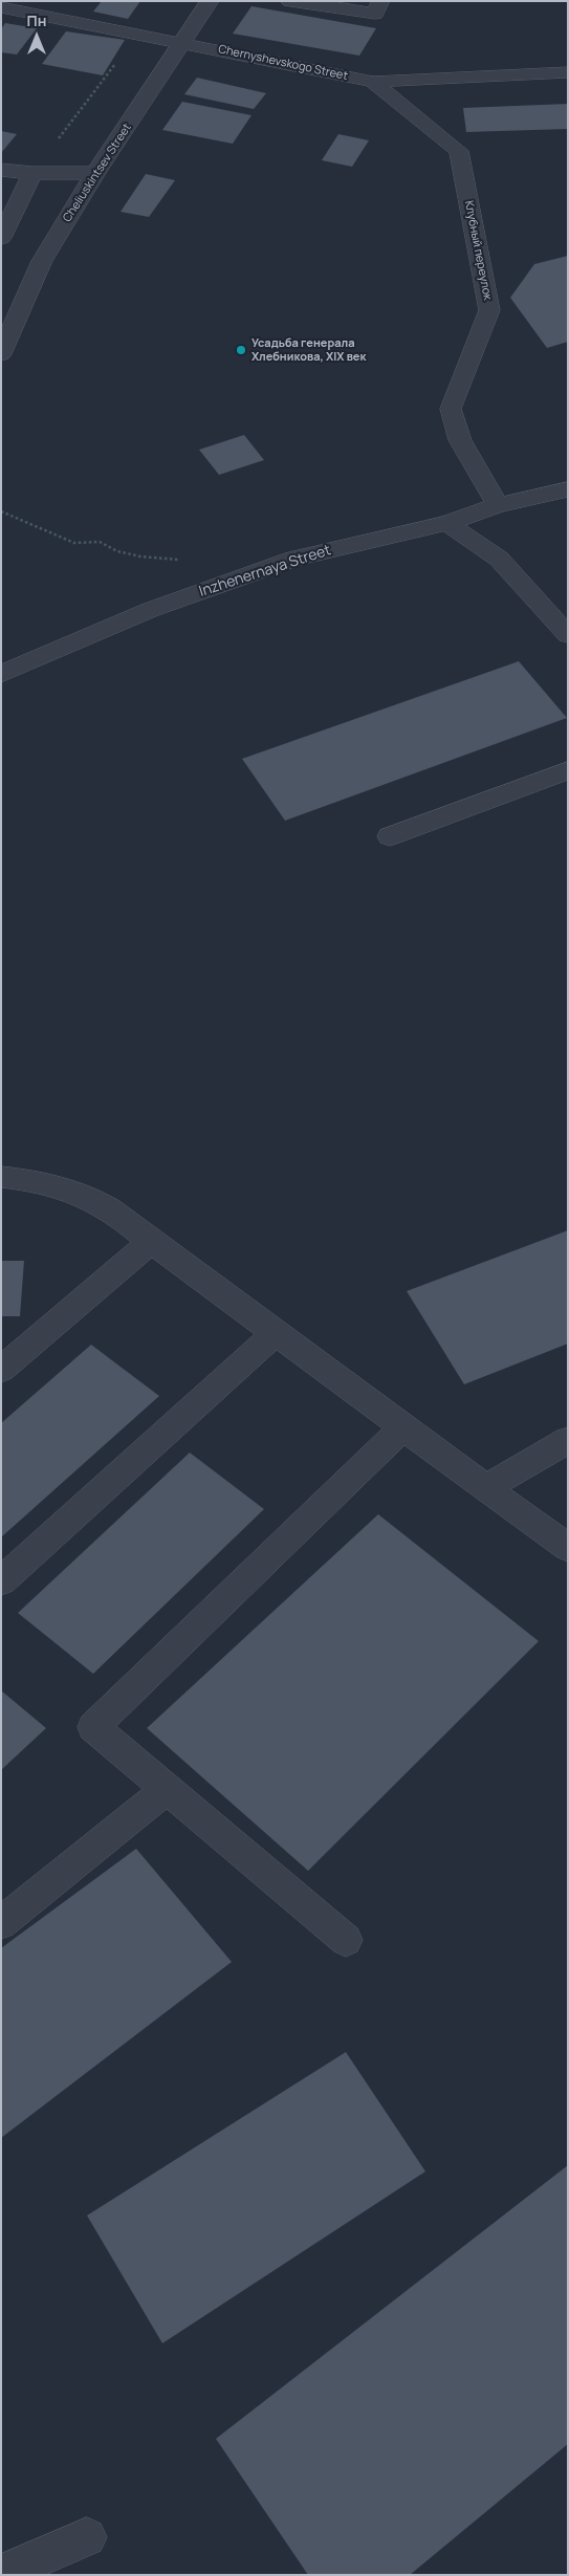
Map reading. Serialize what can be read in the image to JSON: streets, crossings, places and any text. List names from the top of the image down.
{
  "streets": {
    "street": [
      "Chernyshevskogo Street",
      "Cheliuskintsev Street",
      "Клубный переулок",
      "Inzhenernaya Street"
    ]
  },
  "crossings": [
    ["Chernyshevskogo Street", "Cheliuskintsev Street"],
    ["Chernyshevskogo Street", "Клубный переулок"],
    ["Клубный переулок", "Inzhenernaya Street"]
  ],
  "places": ["Усадьба генерала Хлебникова, XIX век"],
  "north": "top"
}
